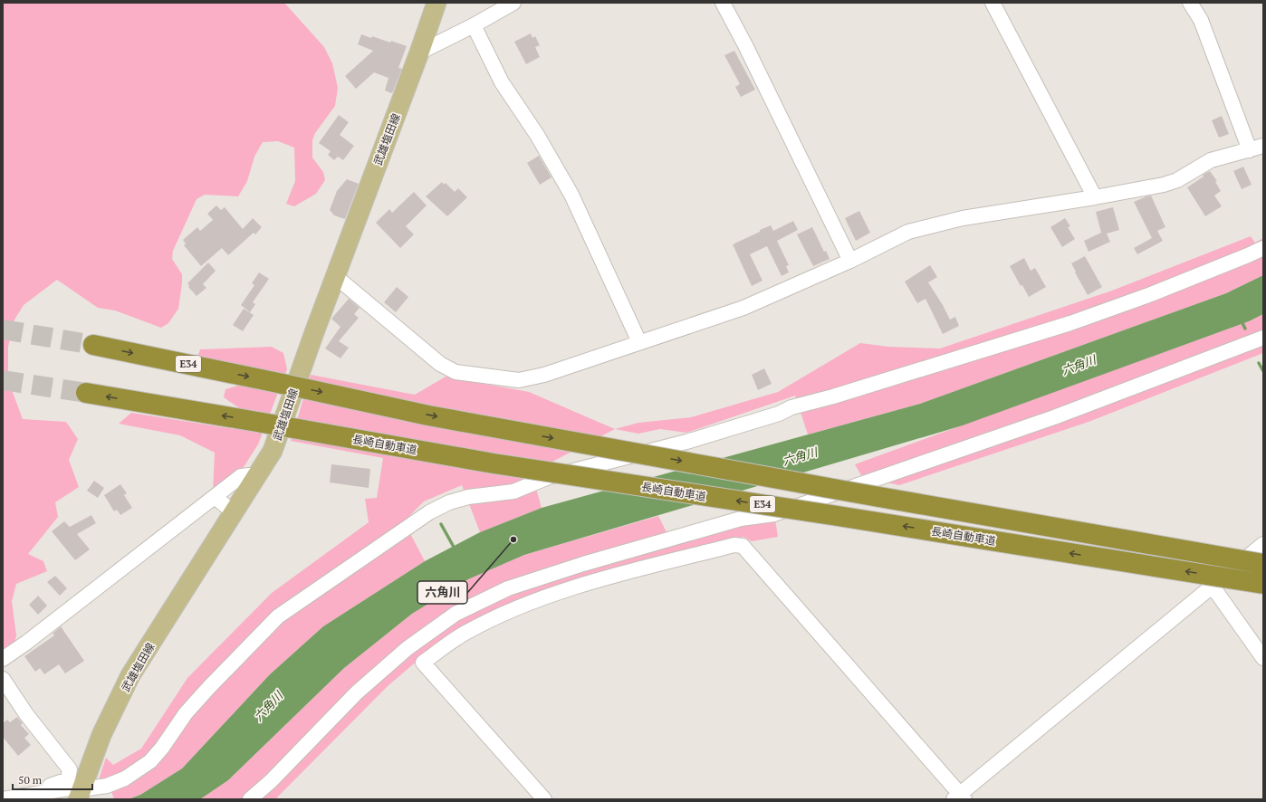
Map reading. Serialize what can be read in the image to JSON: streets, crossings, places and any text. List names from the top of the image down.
{
  "streets": {
    "highway": ["E34", "長崎自動車道"],
    "main road": ["武雄塩田線"]
  },
  "water": ["六角川"],
  "places": ["六角川"],
  "scale_bar": "50 m"
}
